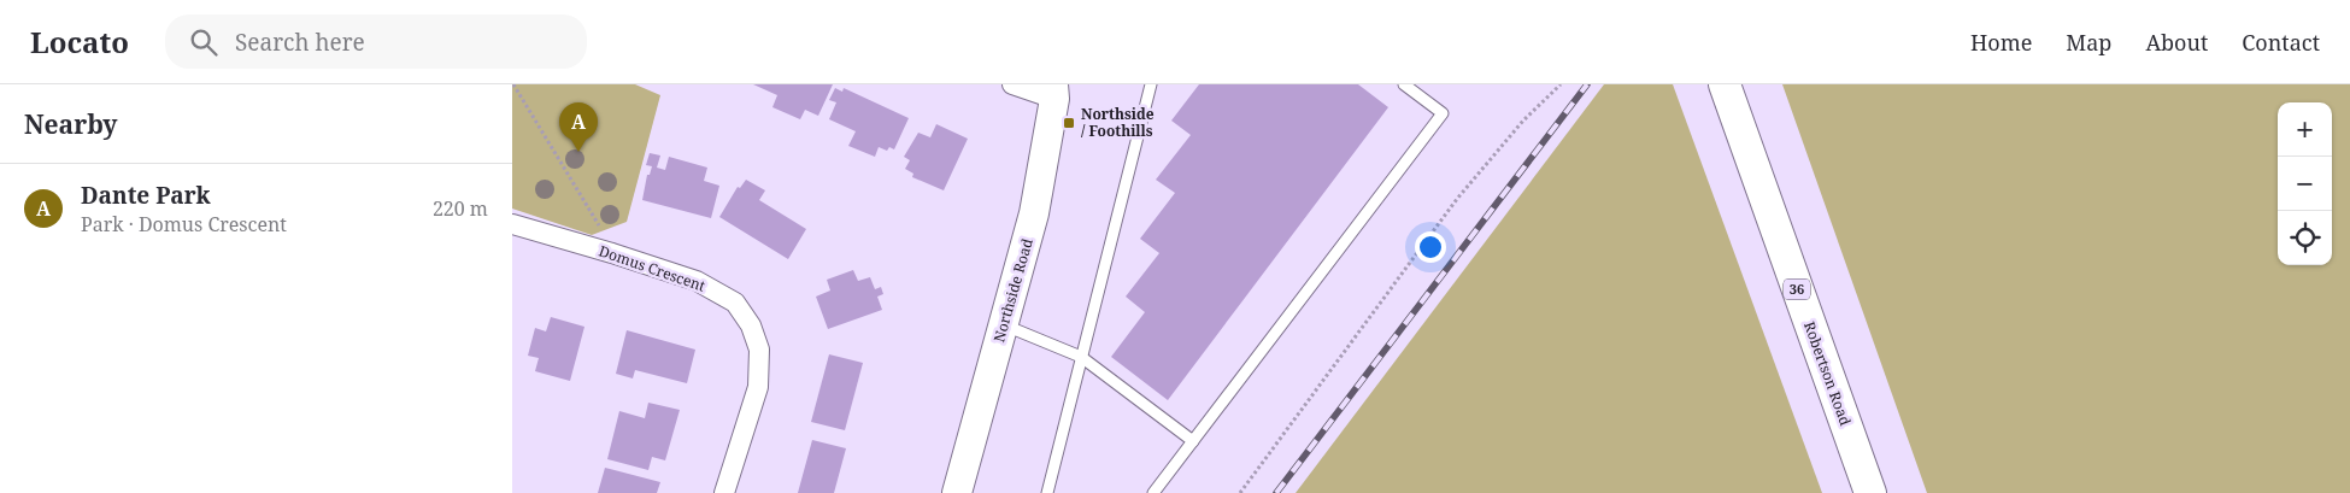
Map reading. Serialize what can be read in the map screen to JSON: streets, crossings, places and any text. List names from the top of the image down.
{
  "streets": {
    "main road": ["36", "Robertson Road"],
    "street": ["Domus Crescent", "Northside Road"]
  },
  "places": {
    "transit": ["Northside / Foothills"]
  },
  "page": {
    "header": "Locato",
    "search": "Search here",
    "nav": [
      "Home",
      "Map",
      "About",
      "Contact"
    ],
    "heading": "Nearby",
    "map_buttons": ["+", "−"],
    "pins": "A",
    "list": [
      {
        "mark": "A",
        "name": "Dante Park",
        "note": "Park · Domus Crescent",
        "value": "220 m"
      }
    ]
  }
}
